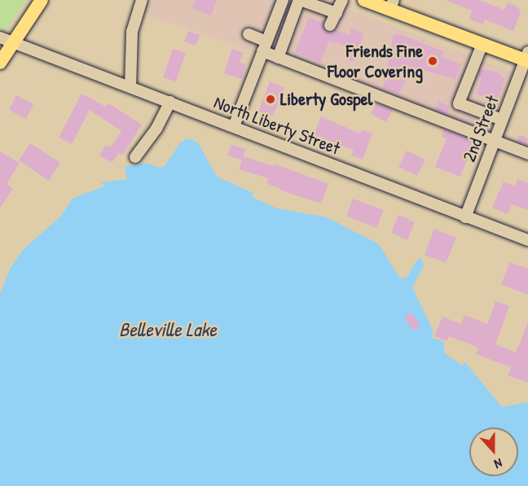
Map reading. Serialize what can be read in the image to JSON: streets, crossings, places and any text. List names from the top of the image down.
{
  "streets": {
    "street": ["North Liberty Street", "2nd Street"]
  },
  "crossings": [
    ["North Liberty Street", "2nd Street"]
  ],
  "water": ["Belleville Lake"],
  "places": ["Friends Fine Floor Covering", "Liberty Gospel"],
  "north": "bottom"
}
